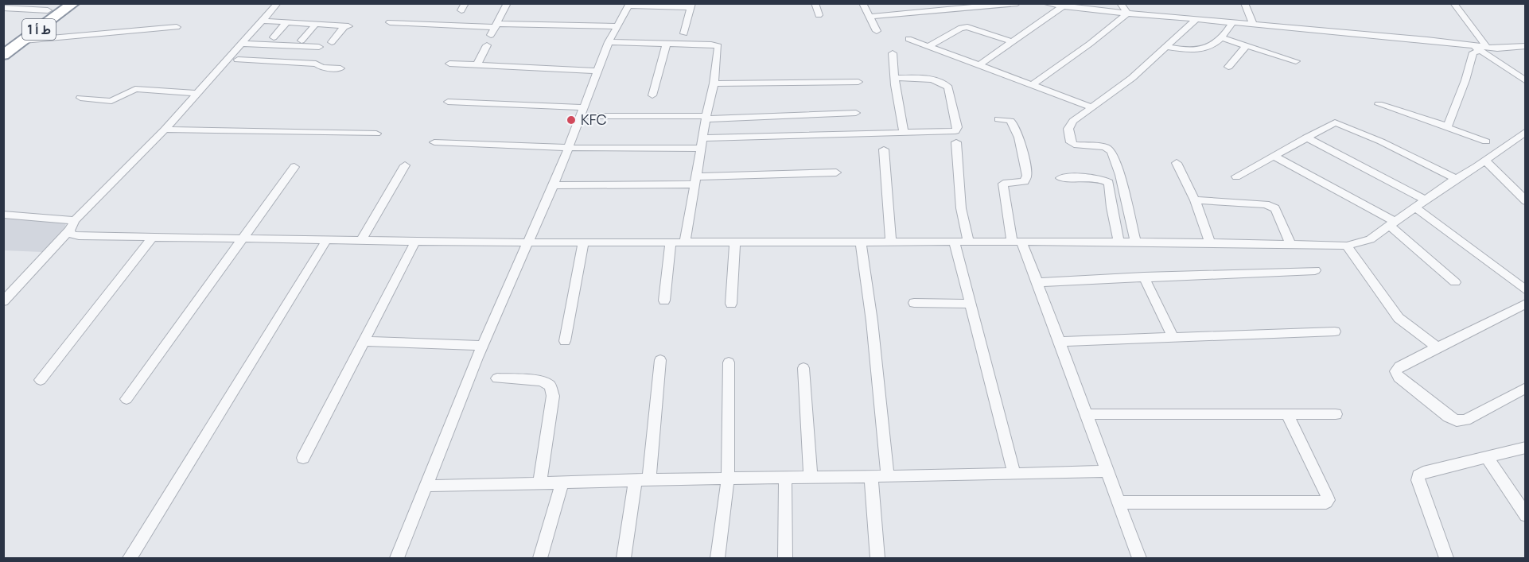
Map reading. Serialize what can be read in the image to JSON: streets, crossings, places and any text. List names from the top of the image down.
{
  "streets": {
    "highway": ["ط أ 1"]
  },
  "places": ["KFC"]
}
